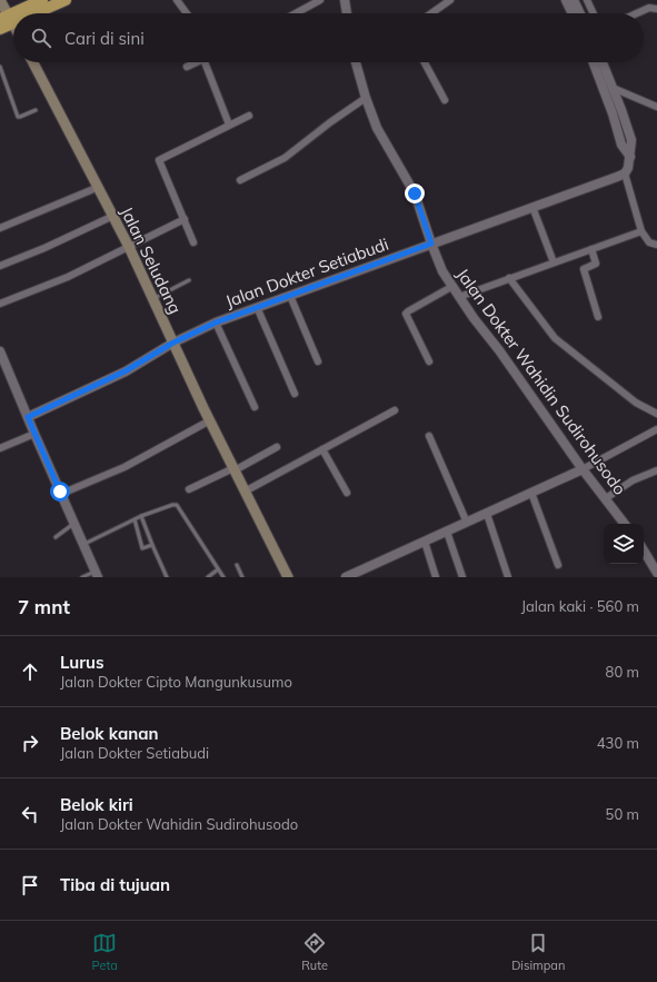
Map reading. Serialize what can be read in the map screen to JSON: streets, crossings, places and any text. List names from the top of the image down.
{
  "streets": {
    "main road": ["Jalan Seludang"],
    "street": ["Jalan Dokter Setiabudi", "Jalan Dokter Wahidin Sudirohusodo"]
  },
  "crossings": [
    ["Jalan Seludang", "Jalan Dokter Setiabudi"],
    ["Jalan Dokter Setiabudi", "Jalan Dokter Wahidin Sudirohusodo"]
  ],
  "page": {
    "search": "Cari di sini",
    "heading": ["7 mnt", "Jalan kaki · 560 m"],
    "list": [
      ["Lurus", "Jalan Dokter Cipto Mangunkusumo", "80 m"],
      ["Belok kanan", "Jalan Dokter Setiabudi", "430 m"],
      ["Belok kiri", "Jalan Dokter Wahidin Sudirohusodo", "50 m"],
      "Tiba di tujuan"
    ],
    "nav": ["Peta", "Rute", "Disimpan"]
  }
}
